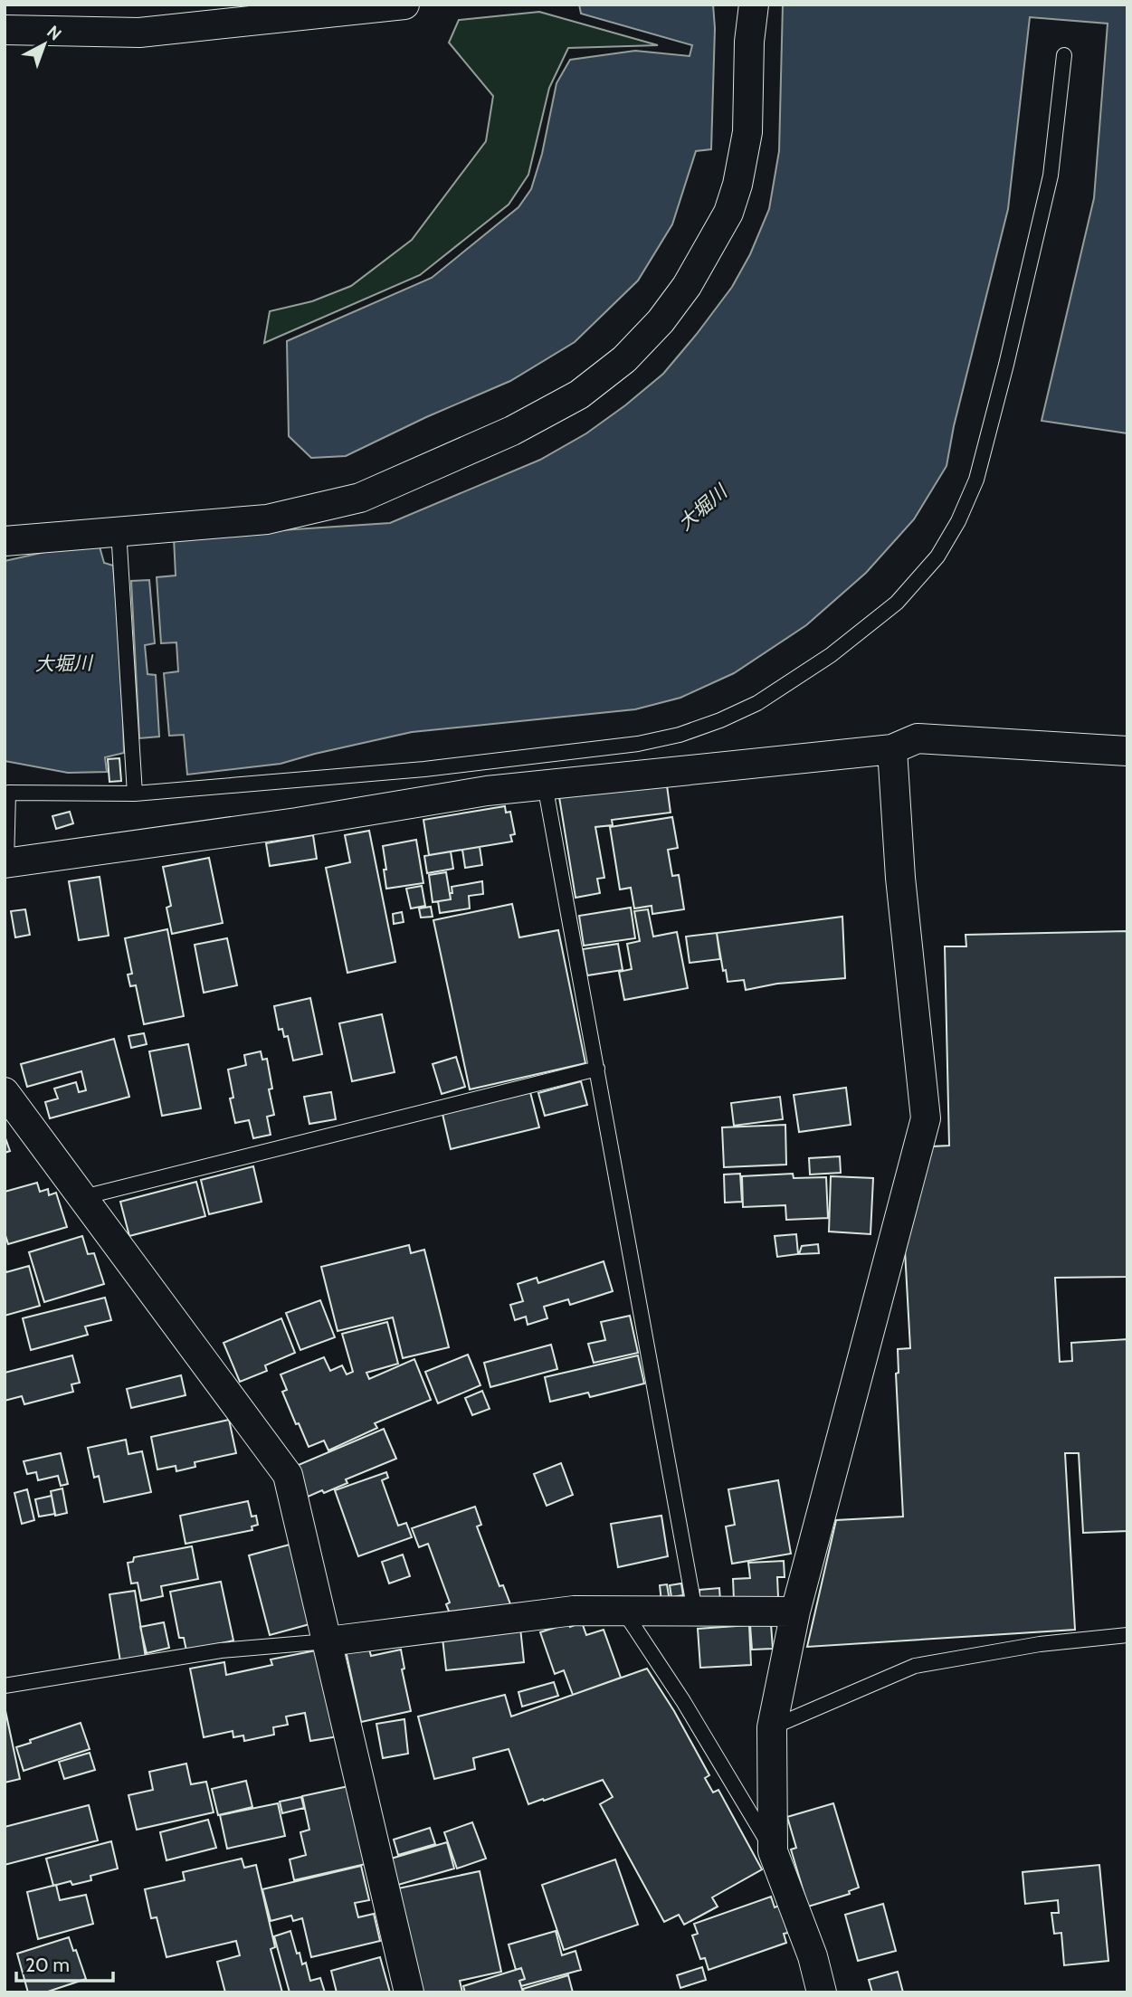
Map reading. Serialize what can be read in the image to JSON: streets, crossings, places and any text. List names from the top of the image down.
{
  "water": ["大堀川"],
  "scale_bar": "20 m",
  "north": "top right"
}
